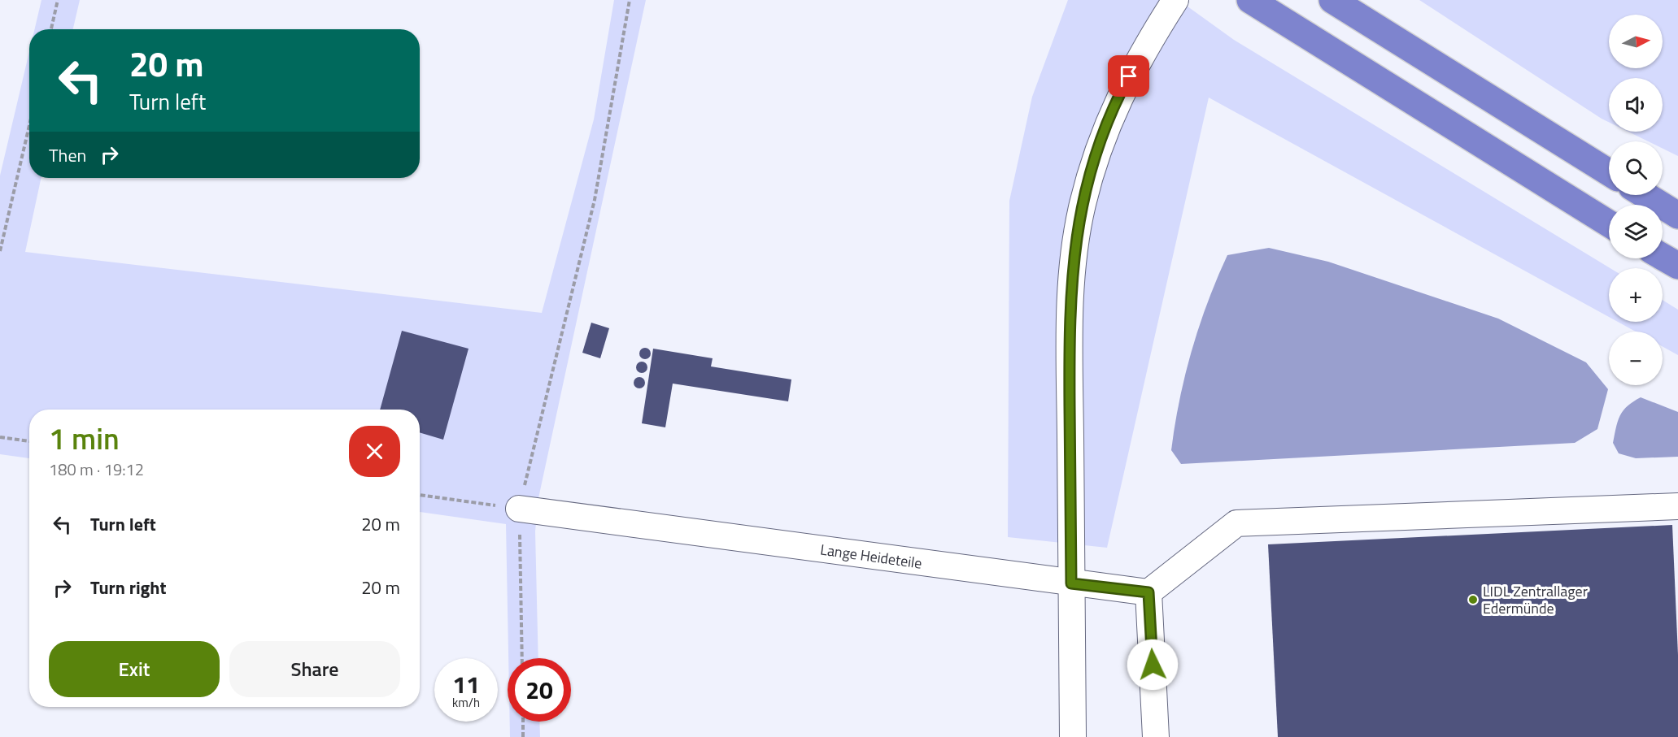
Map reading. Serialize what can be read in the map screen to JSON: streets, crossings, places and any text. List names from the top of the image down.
{
  "streets": {
    "street": ["Lange Heideteile"]
  },
  "places": ["LIDL Zentrallager Edermünde"],
  "north": "right",
  "page": {
    "map_buttons": ["+", "−"],
    "turn": ["20 m", "Turn left"],
    "then": "Then",
    "heading": ["1 min", "180 m · 19:12"],
    "list": [
      {
        "name": "Turn left",
        "value": "20 m"
      },
      {
        "name": "Turn right",
        "value": "20 m"
      }
    ],
    "buttons": ["Exit", "Share"],
    "speed": "11 km/h",
    "limit": "20"
  }
}
